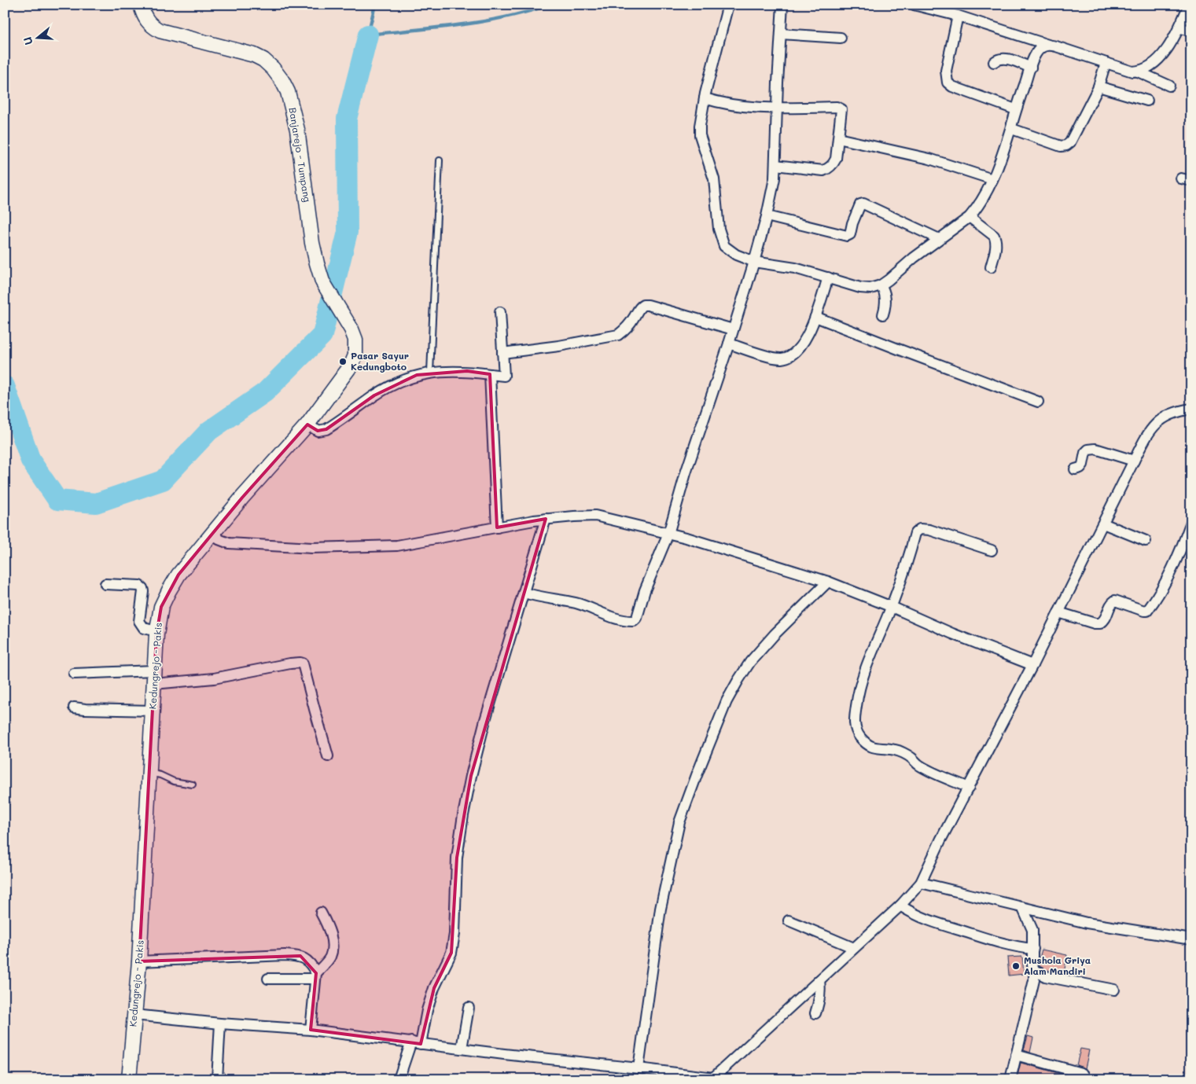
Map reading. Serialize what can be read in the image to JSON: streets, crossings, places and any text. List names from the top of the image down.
{
  "streets": {
    "main road": ["Banjarejo - Tumpang", "Kedungrejo - Pakis"]
  },
  "crossings": [
    ["Banjarejo - Tumpang", "Kedungrejo - Pakis"]
  ],
  "places": ["Pasar Sayur Kedungboto", "Mushola Griya Alam Mandiri"],
  "north": "left"
}
